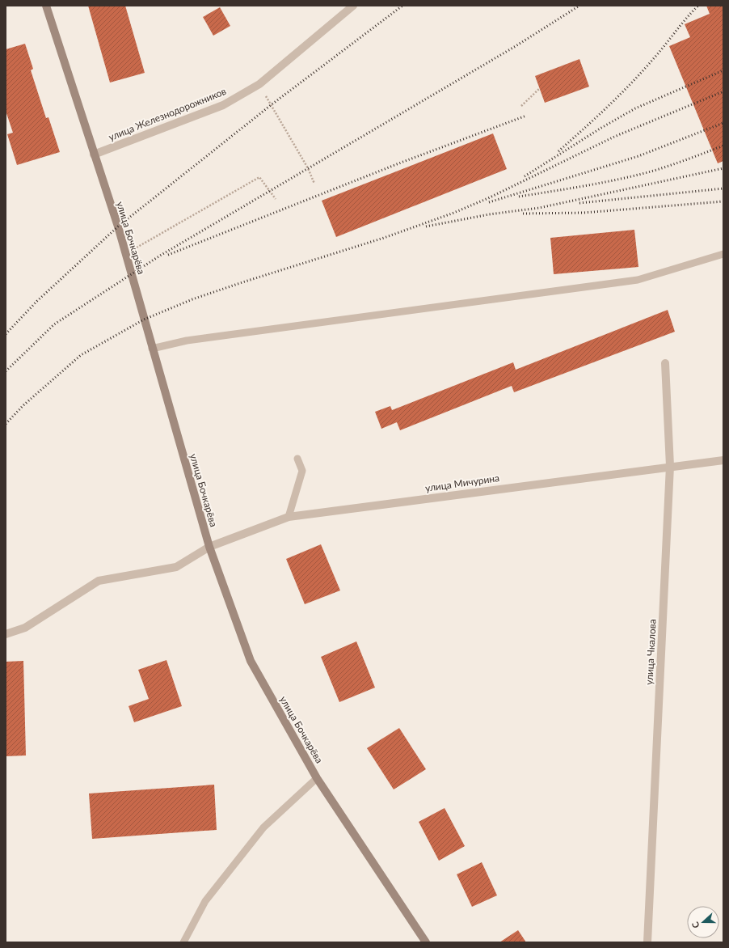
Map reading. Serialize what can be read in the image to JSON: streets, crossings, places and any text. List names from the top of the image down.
{
  "streets": {
    "street": [
      "улица Железнодорожников",
      "улица Бочкарёва",
      "улица Мичурина",
      "улица Чкалова"
    ]
  },
  "crossings": [
    ["улица Железнодорожников", "улица Бочкарёва"],
    ["улица Бочкарёва", "улица Мичурина"],
    ["улица Мичурина", "улица Чкалова"]
  ],
  "north": "left"
}
